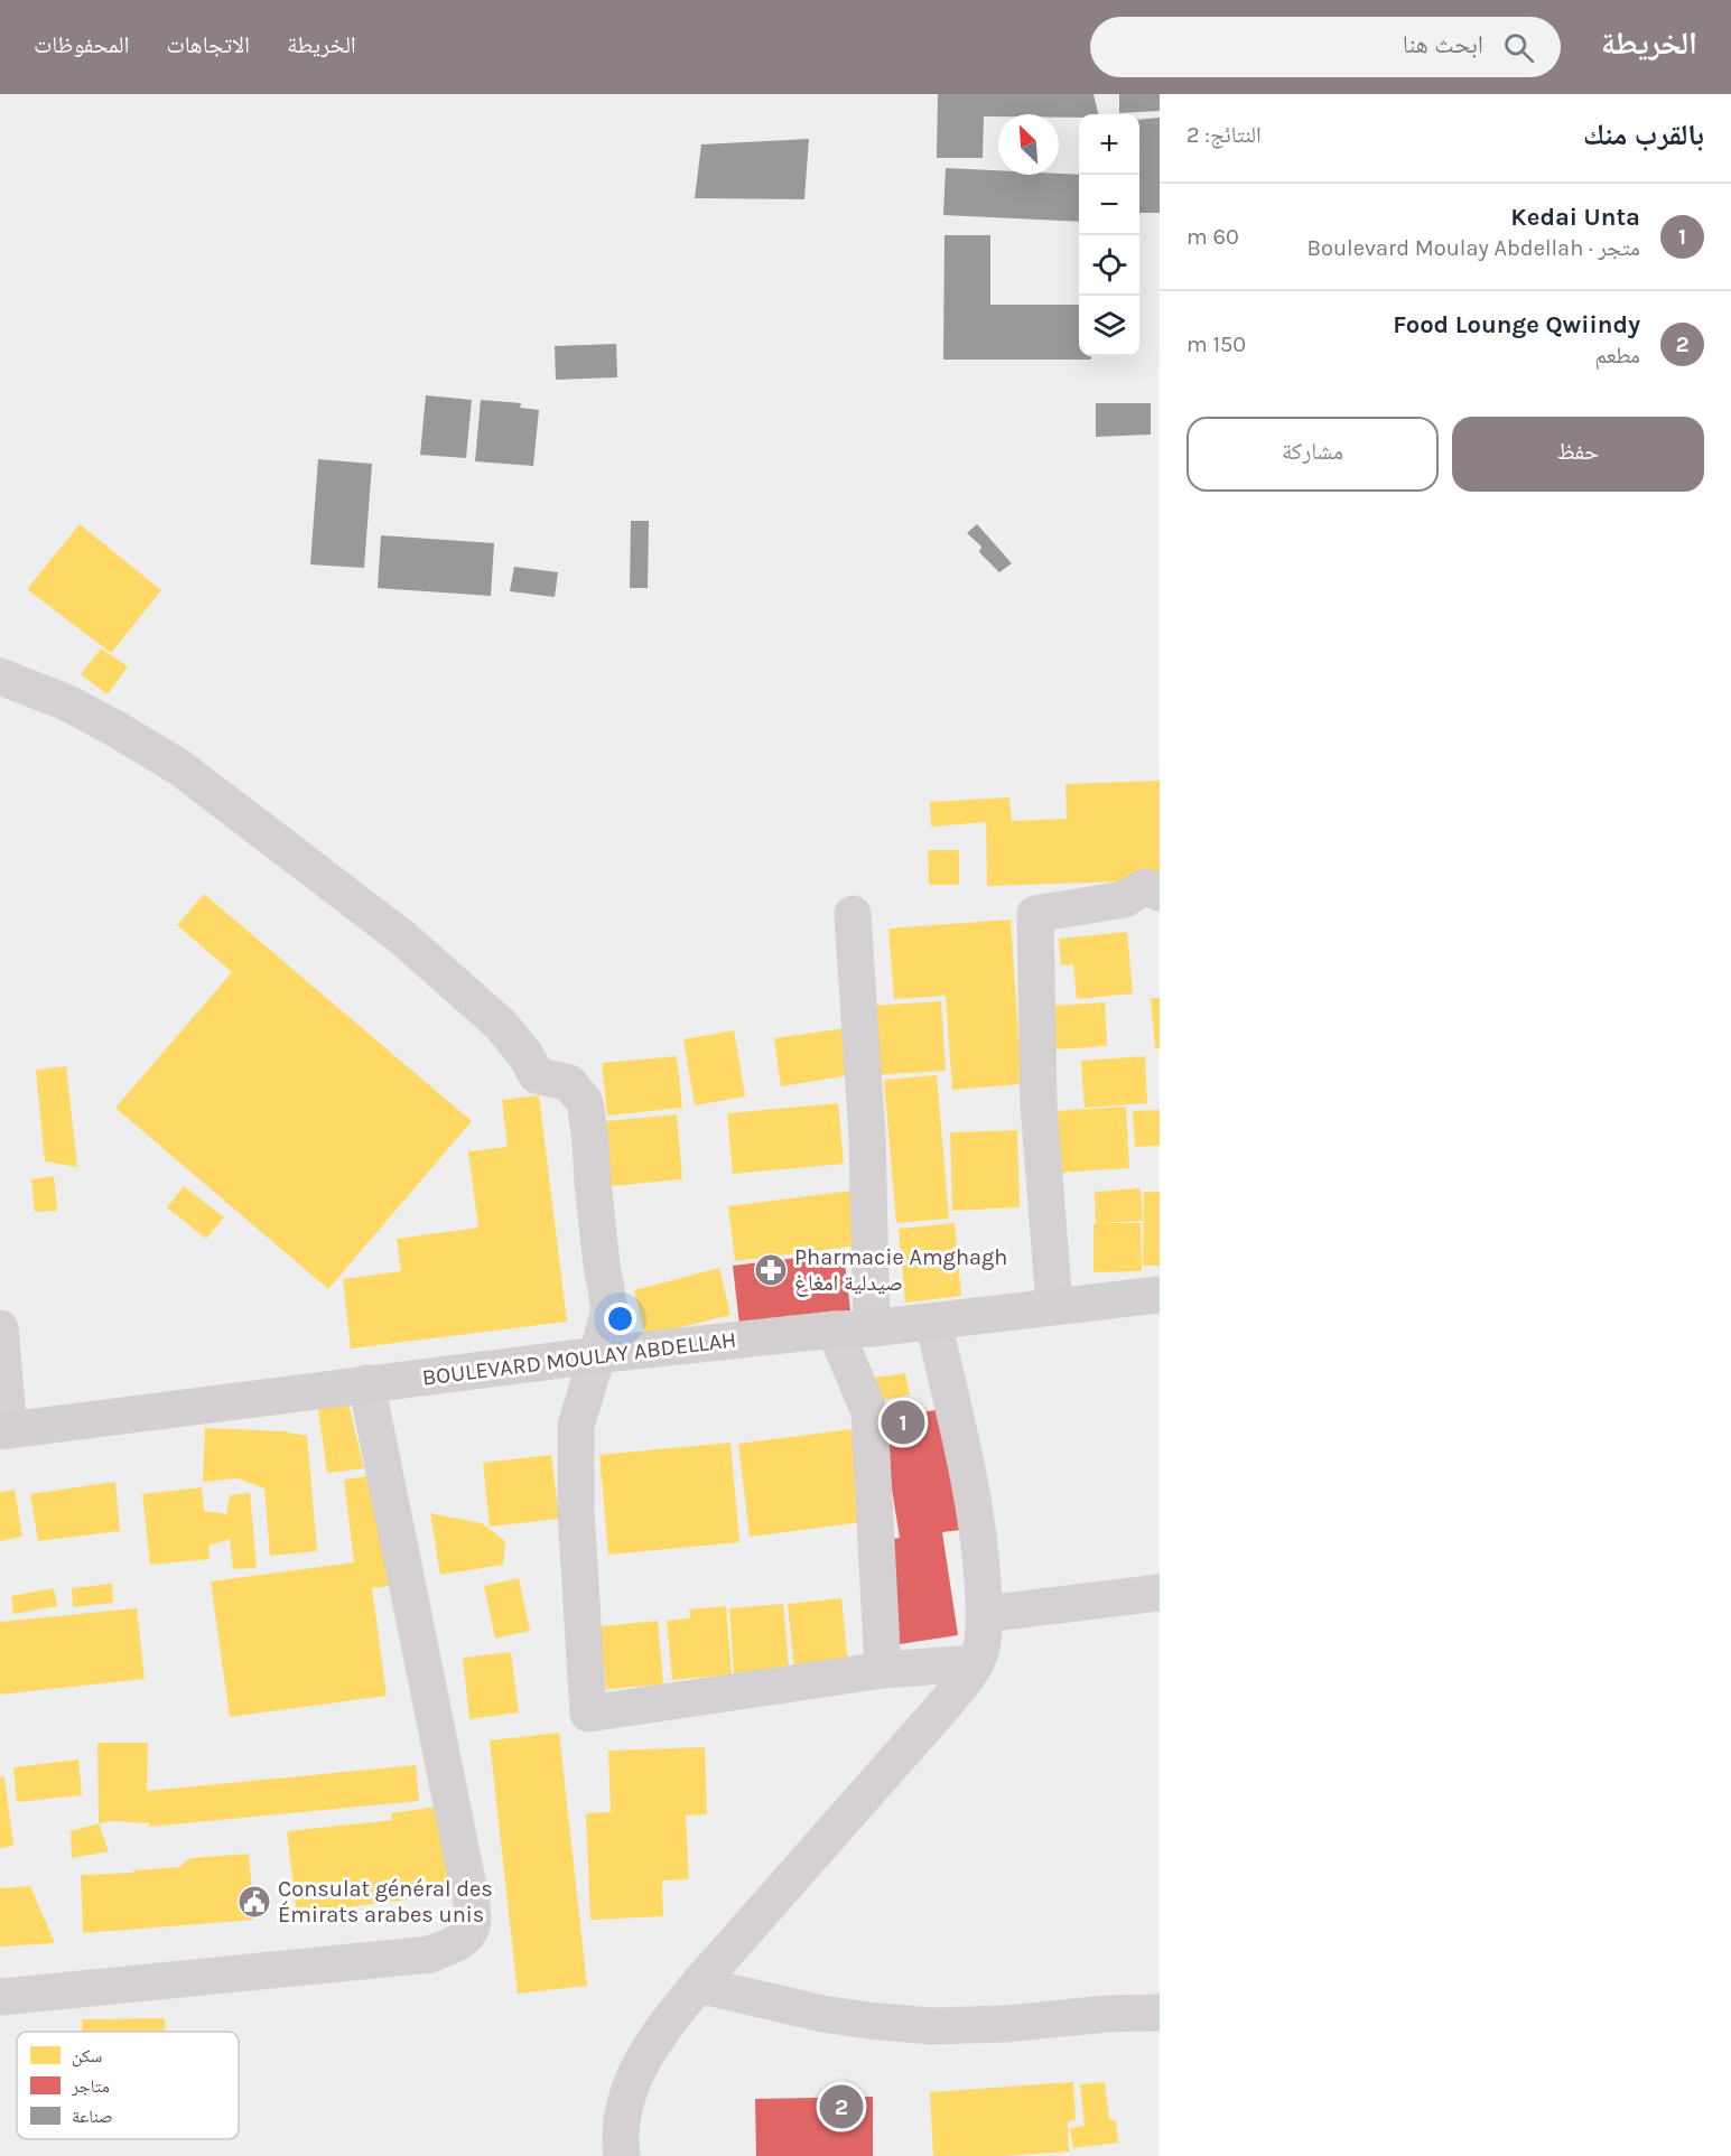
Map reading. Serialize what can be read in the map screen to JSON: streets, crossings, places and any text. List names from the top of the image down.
{
  "streets": {
    "main road": ["BOULEVARD MOULAY ABDELLAH"]
  },
  "places": {
    "pharmacy": ["Pharmacie Amghagh صيدلية امغاغ"],
    "public building": ["Consulat général des Émirats arabes unis"]
  },
  "legend": ["سكن", "متاجر", "صناعة"],
  "north": "top left",
  "page": {
    "header": "الخريطة",
    "search": "ابحث هنا",
    "nav": ["الخريطة", "الاتجاهات", "المحفوظات"],
    "heading": ["بالقرب منك", "النتائج: 2"],
    "map_buttons": ["+", "−"],
    "list": [
      {
        "mark": "1",
        "name": "Kedai Unta",
        "note": "متجر · Boulevard Moulay Abdellah",
        "value": "60 m"
      },
      {
        "mark": "2",
        "name": "Food Lounge Qwiindy",
        "note": "مطعم",
        "value": "150 m"
      }
    ],
    "buttons": ["حفظ", "مشاركة"],
    "pins": ["1", "2"]
  }
}
